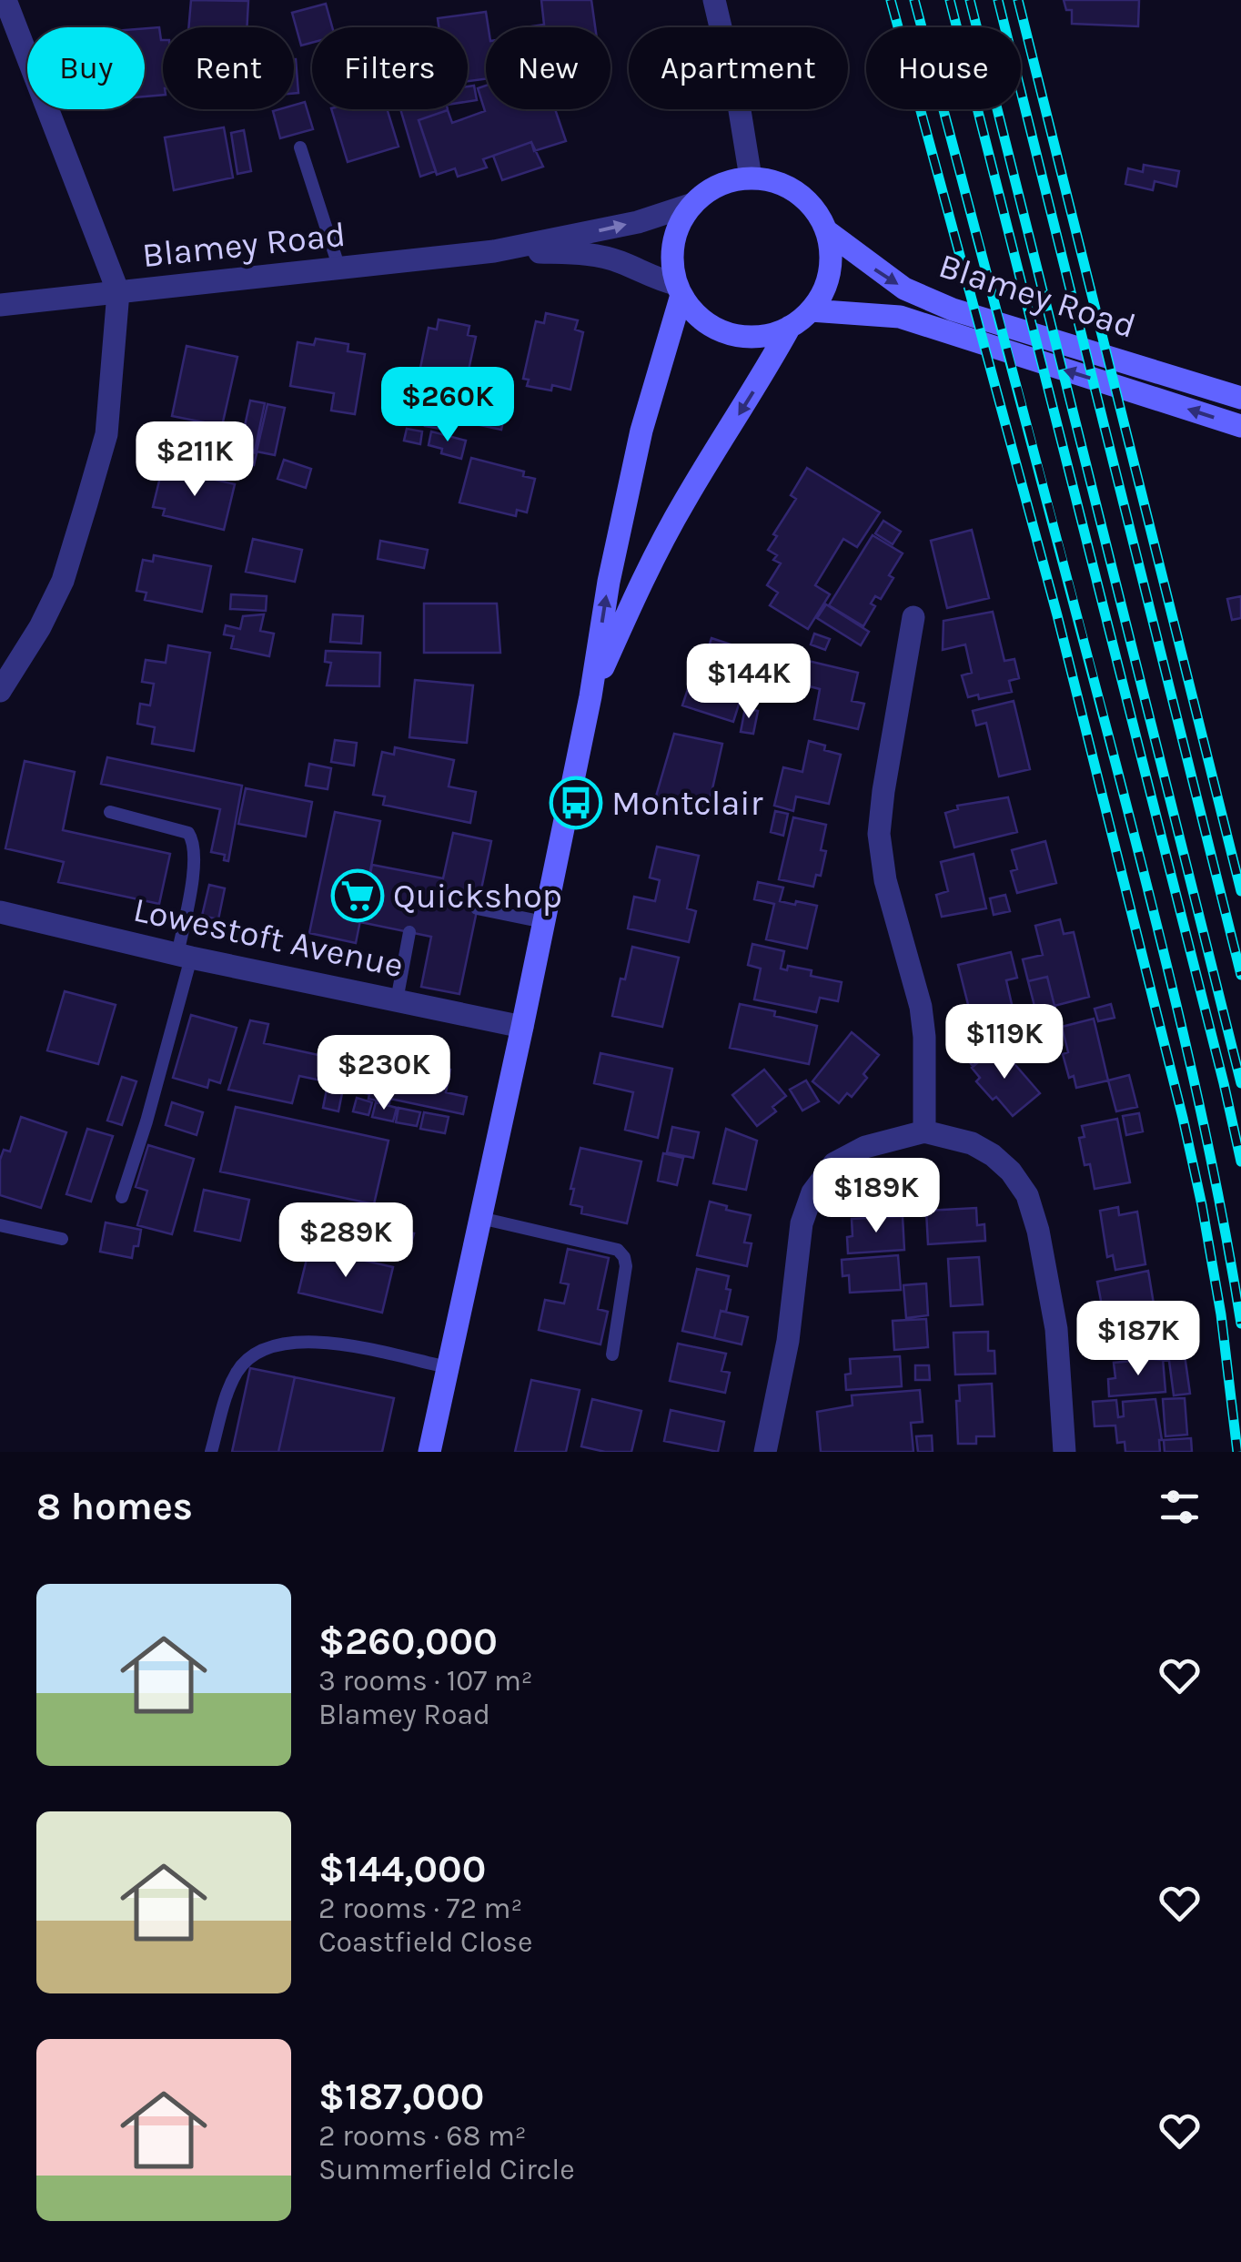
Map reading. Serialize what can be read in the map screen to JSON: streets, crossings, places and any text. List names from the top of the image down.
{
  "streets": {
    "street": ["Blamey Road", "Lowestoft Avenue"]
  },
  "places": {
    "bus stop": ["Montclair"],
    "supermarket": ["Quickshop"]
  },
  "page": {
    "chip": [
      "Buy",
      "Rent",
      "Filters",
      "New",
      "Apartment",
      "House"
    ],
    "price": [
      "$260K",
      "$211K",
      "$144K",
      "$119K",
      "$230K",
      "$189K",
      "$289K",
      "$187K"
    ],
    "heading": "8 homes",
    "list": [
      {
        "name": "$260,000",
        "note": "3 rooms · 107 m² · Blamey Road"
      },
      {
        "name": "$144,000",
        "note": "2 rooms · 72 m² · Coastfield Close"
      },
      {
        "name": "$187,000",
        "note": "2 rooms · 68 m² · Summerfield Circle"
      }
    ]
  }
}
